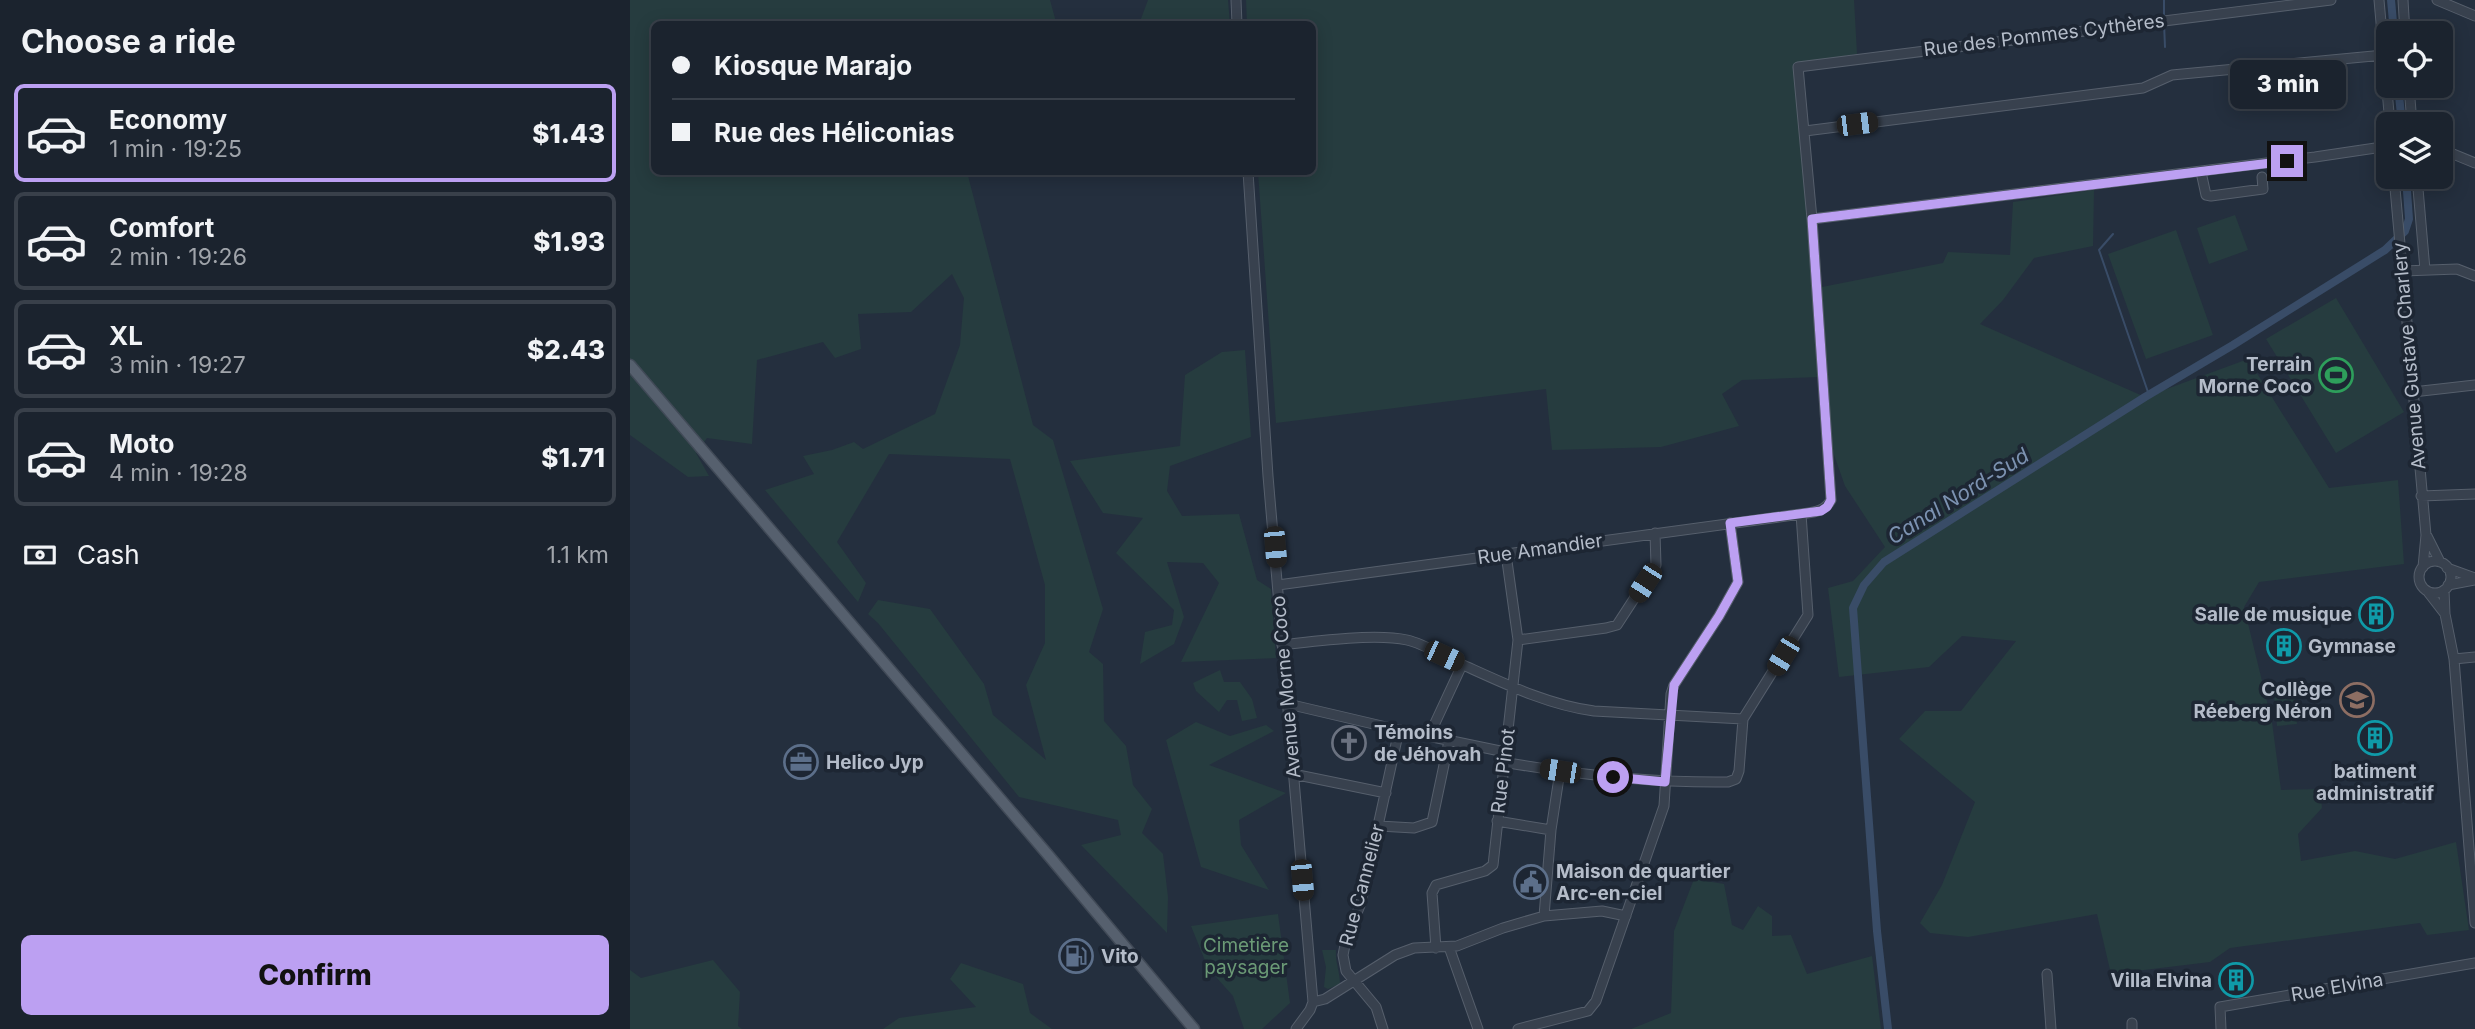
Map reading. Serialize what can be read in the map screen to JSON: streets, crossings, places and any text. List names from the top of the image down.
{
  "streets": {
    "street": [
      "Rue des Pommes Cythères",
      "Avenue Gustave Charlery",
      "Rue Amandier",
      "Avenue Morne Coco",
      "Rue Pinot",
      "Rue Cannelier",
      "Rue Elvina"
    ]
  },
  "crossings": [
    ["Rue des Pommes Cythères", "Rue Amandier"],
    ["Rue Amandier", "Avenue Morne Coco"],
    ["Rue Amandier", "Rue Pinot"]
  ],
  "water": ["Canal Nord-Sud"],
  "parks": ["Cimetière paysager"],
  "places": {
    "sports": ["Terrain Morne Coco"],
    "building": [
      "Salle de musique",
      "Gymnase",
      "batiment administratif",
      "Villa Elvina"
    ],
    "school or university": ["Collège Réeberg Néron"],
    "church": ["Témoins de Jéhovah"],
    "office": ["Helico Jyp"],
    "public building": ["Maison de quartier Arc-en-ciel"],
    "fuel station": ["Vito"]
  },
  "page": {
    "heading": "Choose a ride",
    "banner": ["Kiosque Marajo", "Rue des Héliconias"],
    "bubble": "3 min",
    "list": [
      {
        "name": "Economy",
        "note": "1 min · 19:25",
        "value": "$1.43"
      },
      {
        "name": "Comfort",
        "note": "2 min · 19:26",
        "value": "$1.93"
      },
      {
        "name": "XL",
        "note": "3 min · 19:27",
        "value": "$2.43"
      },
      {
        "name": "Moto",
        "note": "4 min · 19:28",
        "value": "$1.71"
      }
    ],
    "pay": ["Cash", "1.1 km"],
    "buttons": "Confirm"
  }
}
